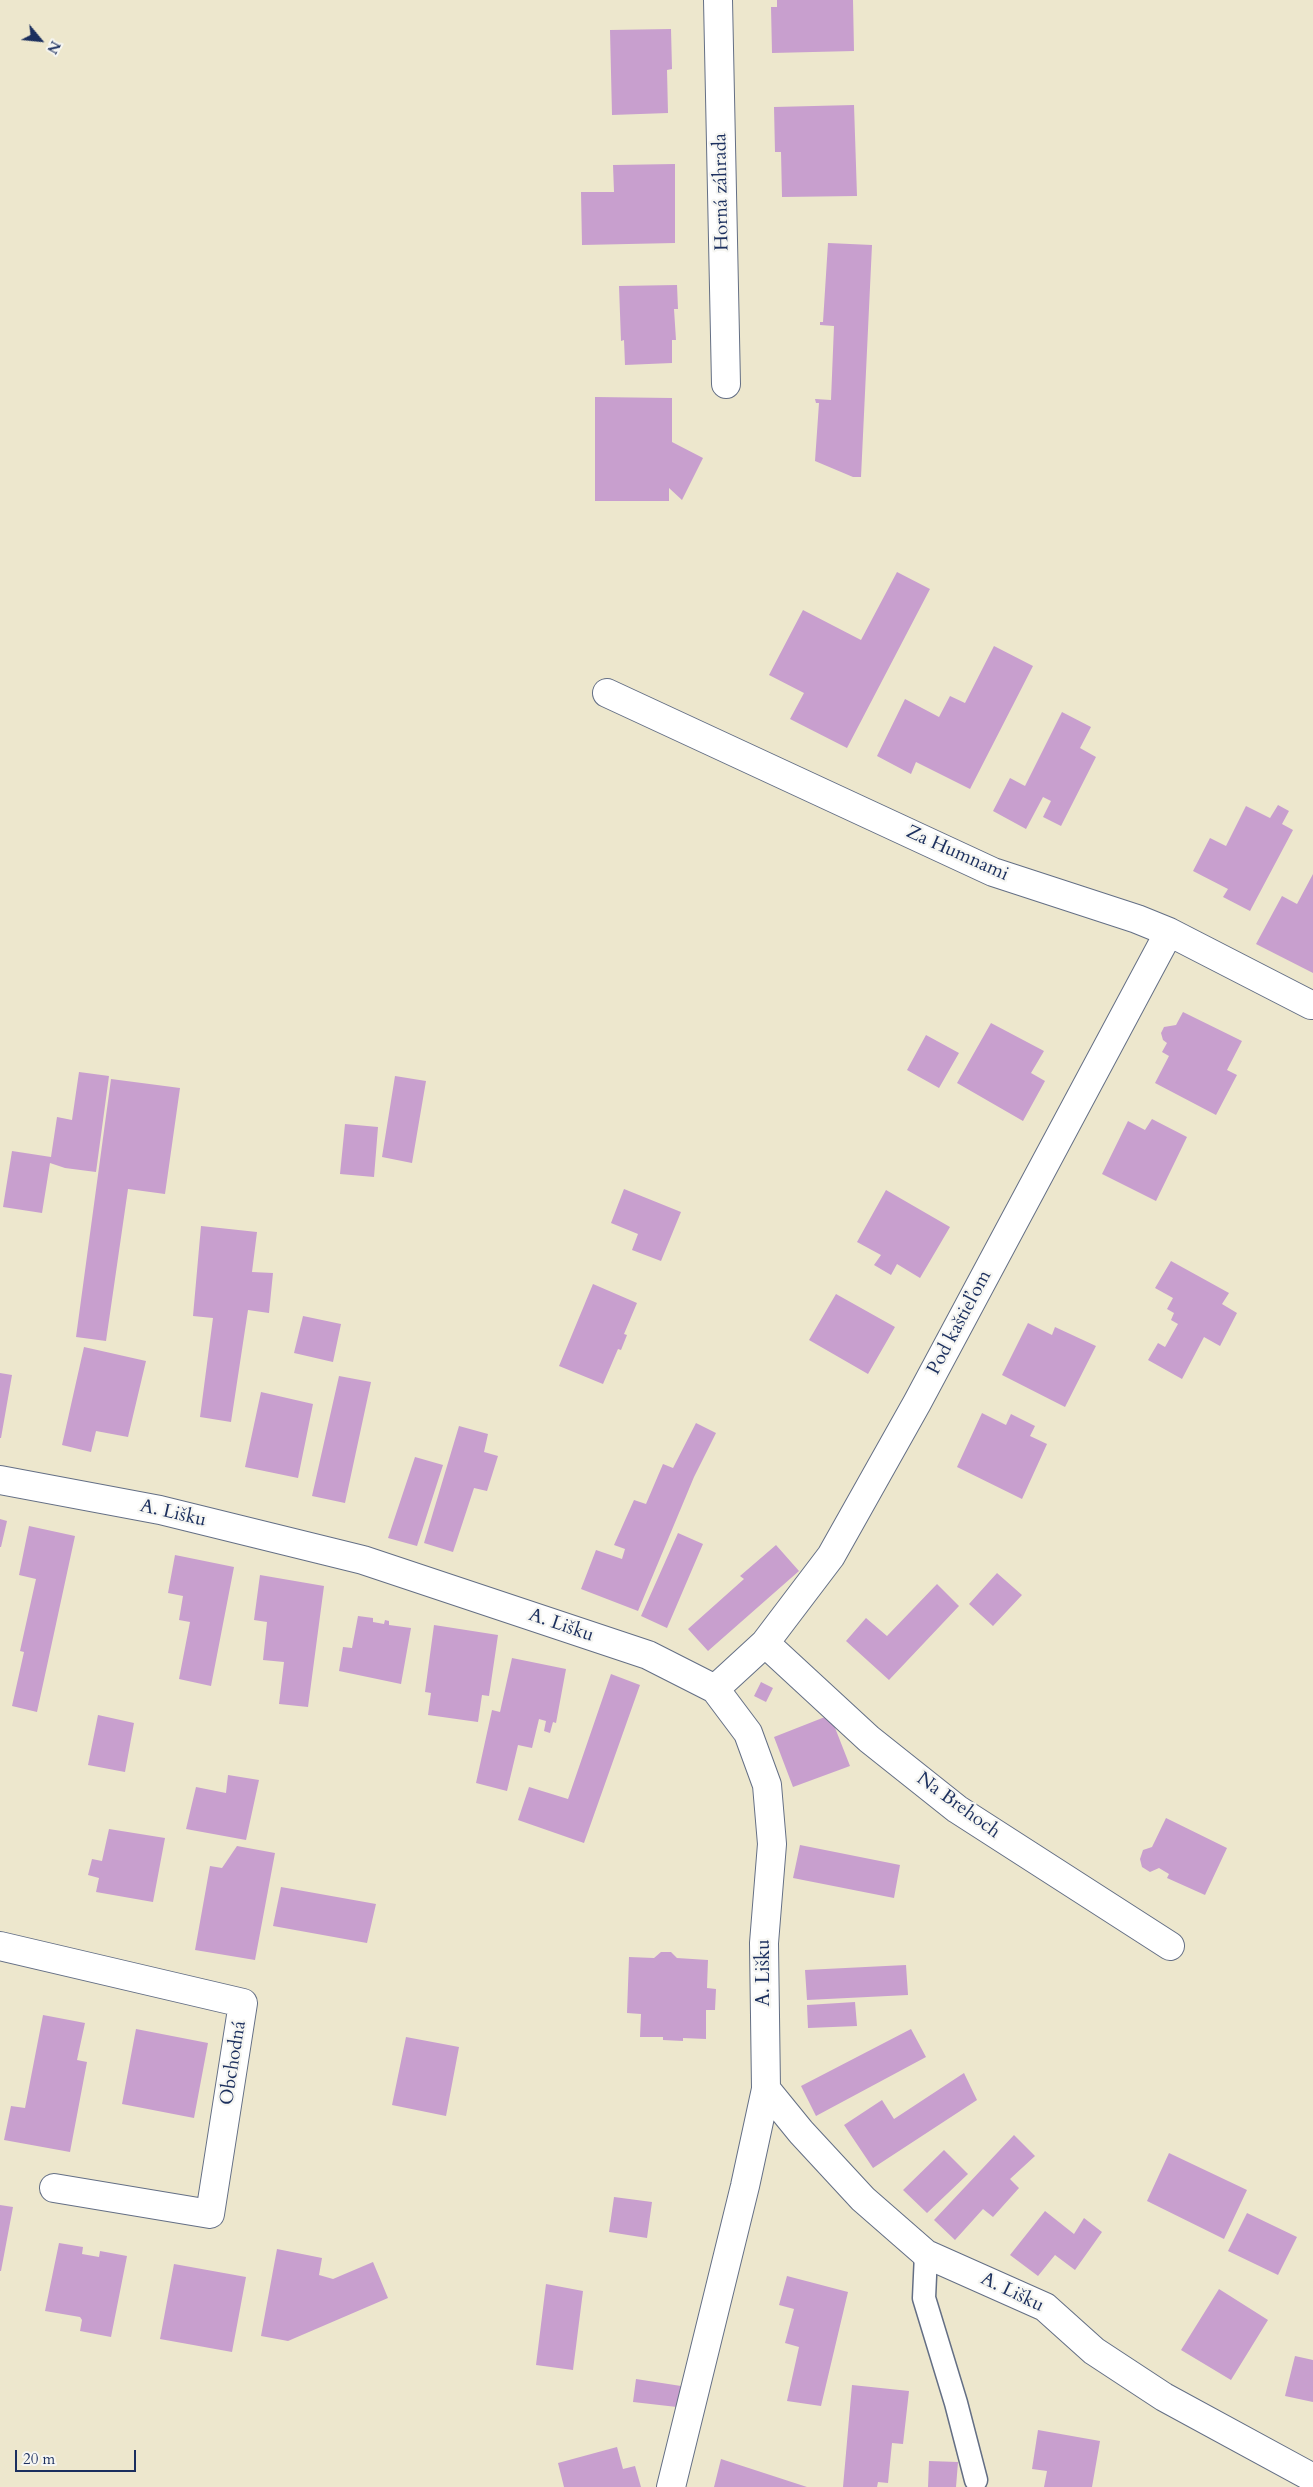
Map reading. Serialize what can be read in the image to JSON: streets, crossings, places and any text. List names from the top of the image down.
{
  "streets": {
    "street": [
      "Horná záhrada",
      "Za Humnami",
      "Pod kaštieľom",
      "A. Lišku",
      "Na Brehoch",
      "Obchodná"
    ]
  },
  "crossings": [
    ["Za Humnami", "Pod kaštieľom"],
    ["Pod kaštieľom", "A. Lišku"],
    ["Pod kaštieľom", "Na Brehoch"]
  ],
  "scale_bar": "20 m",
  "north": "bottom right"
}
